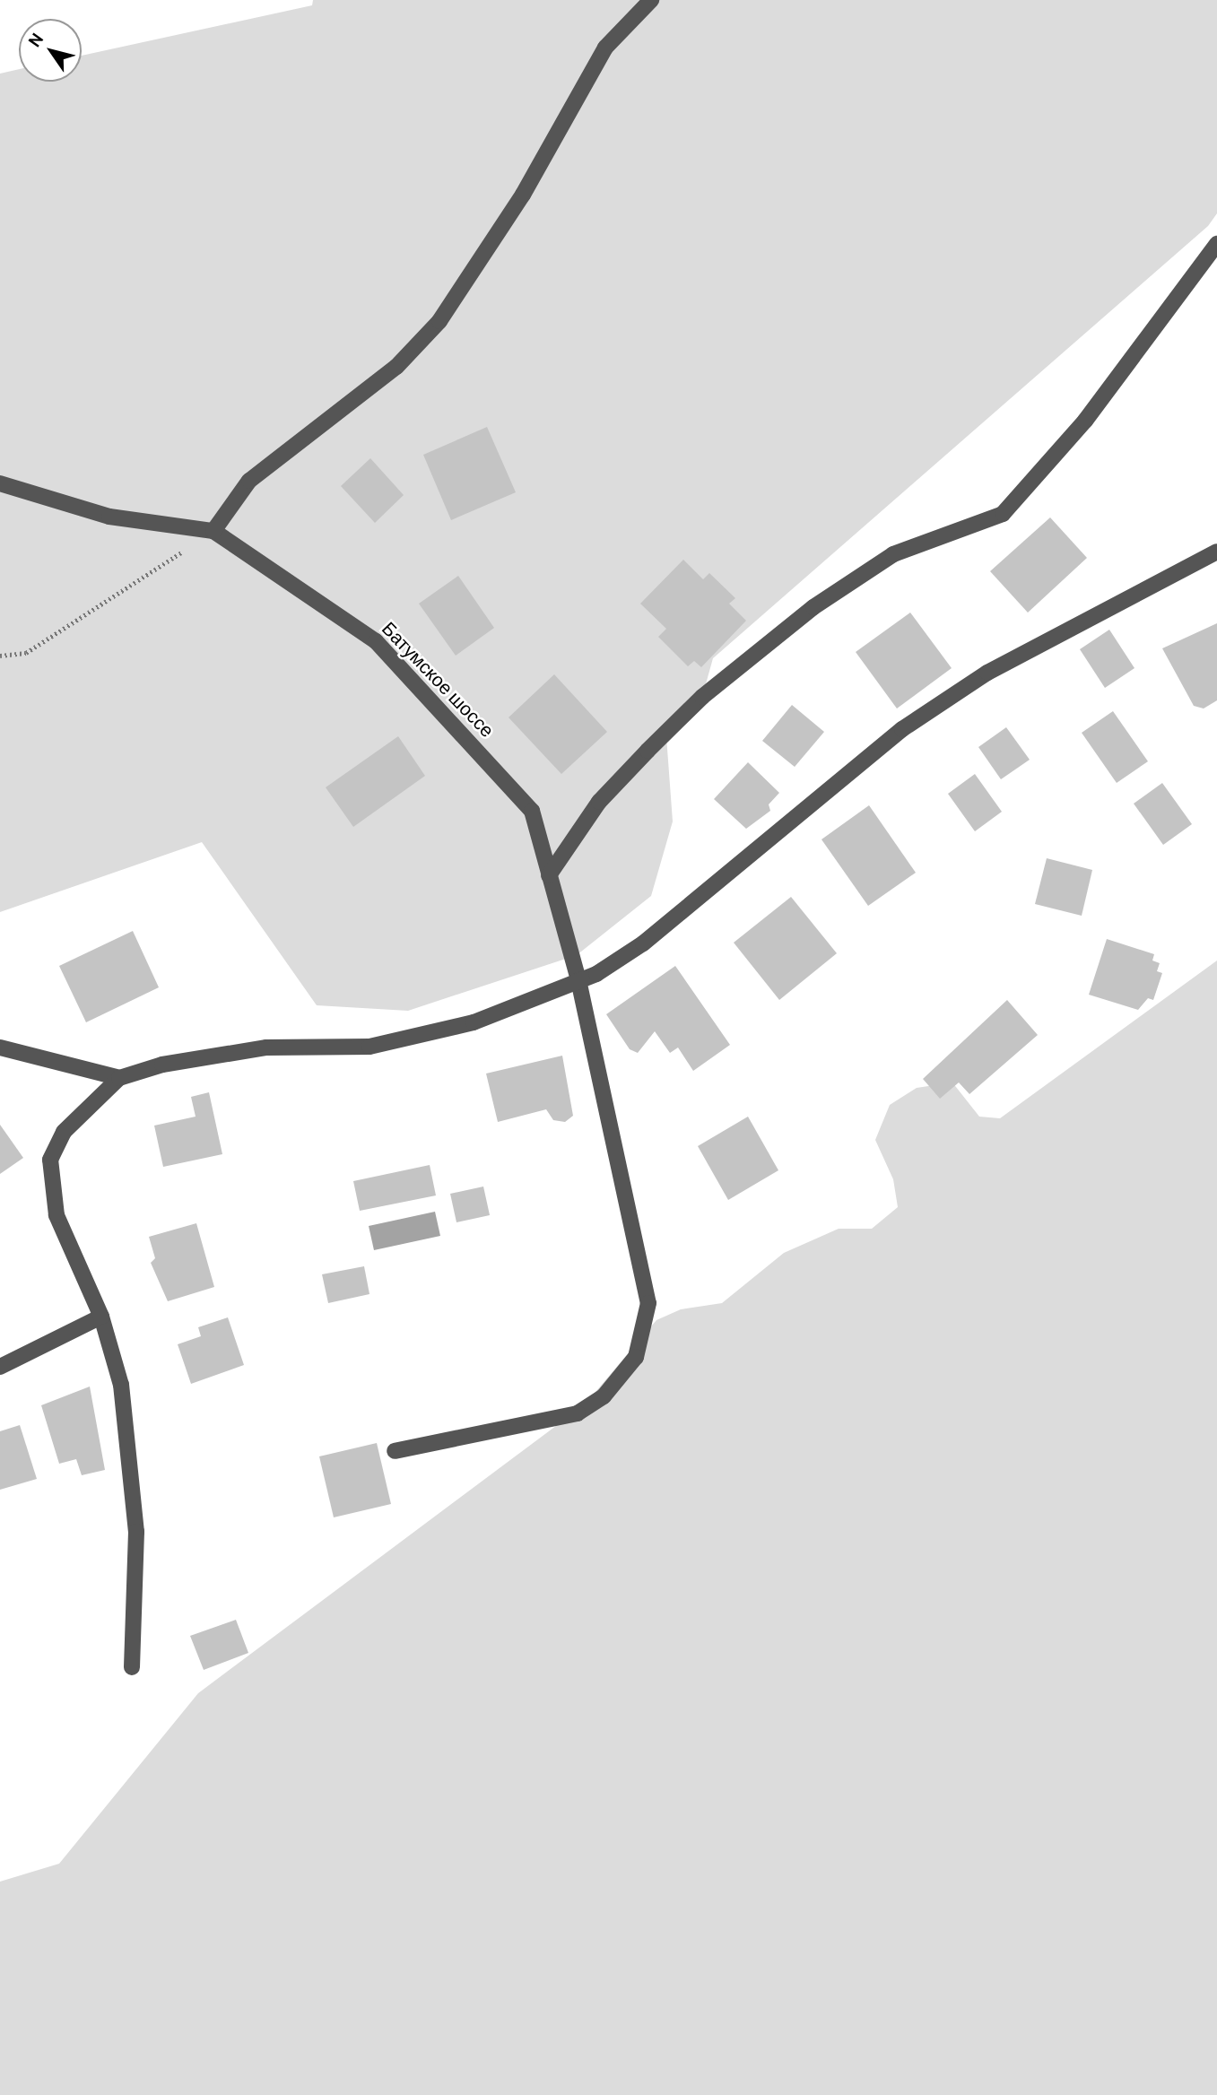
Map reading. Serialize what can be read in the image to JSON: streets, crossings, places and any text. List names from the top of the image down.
{
  "streets": {
    "street": ["Батумское шоссе"]
  },
  "north": "top left"
}
